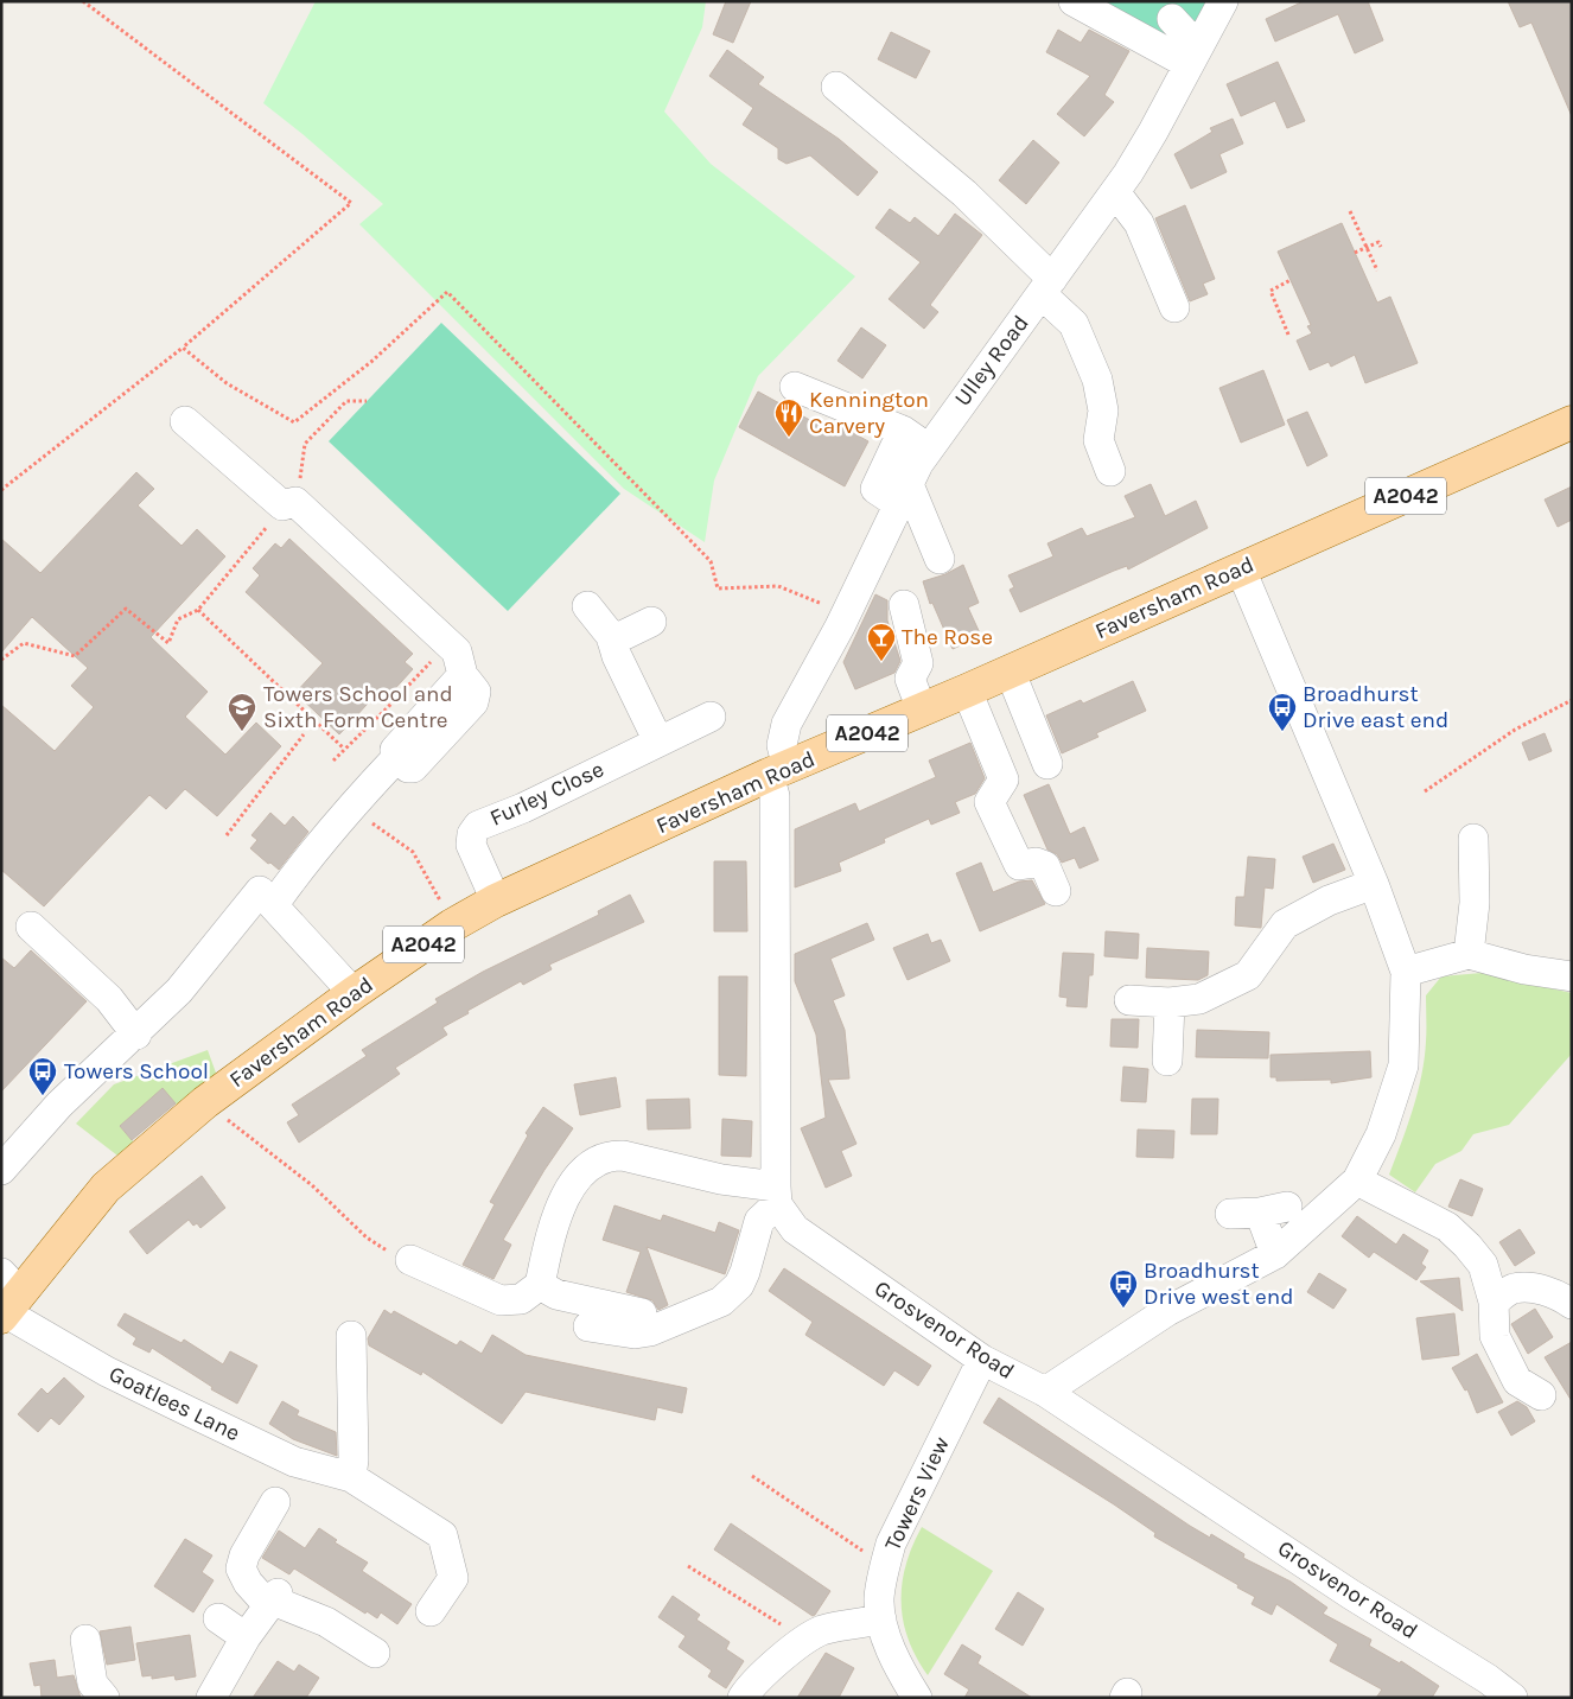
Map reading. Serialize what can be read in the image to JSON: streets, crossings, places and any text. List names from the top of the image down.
{
  "streets": {
    "main road": ["A2042", "Faversham Road"],
    "street": [
      "Ulley Road",
      "Furley Close",
      "Grosvenor Road",
      "Goatlees Lane",
      "Towers View"
    ]
  },
  "crossings": [
    ["Ulley Road", "Faversham Road"],
    ["Faversham Road", "Furley Close"],
    ["Faversham Road", "Goatlees Lane"],
    ["Grosvenor Road", "Towers View"]
  ],
  "places": {
    "restaurant": ["Kennington Carvery"],
    "bar": ["The Rose"],
    "school or university": ["Towers School and Sixth Form Centre"],
    "bus stop": ["Broadhurst Drive east end", "Towers School", "Broadhurst Drive west end"]
  }
}
